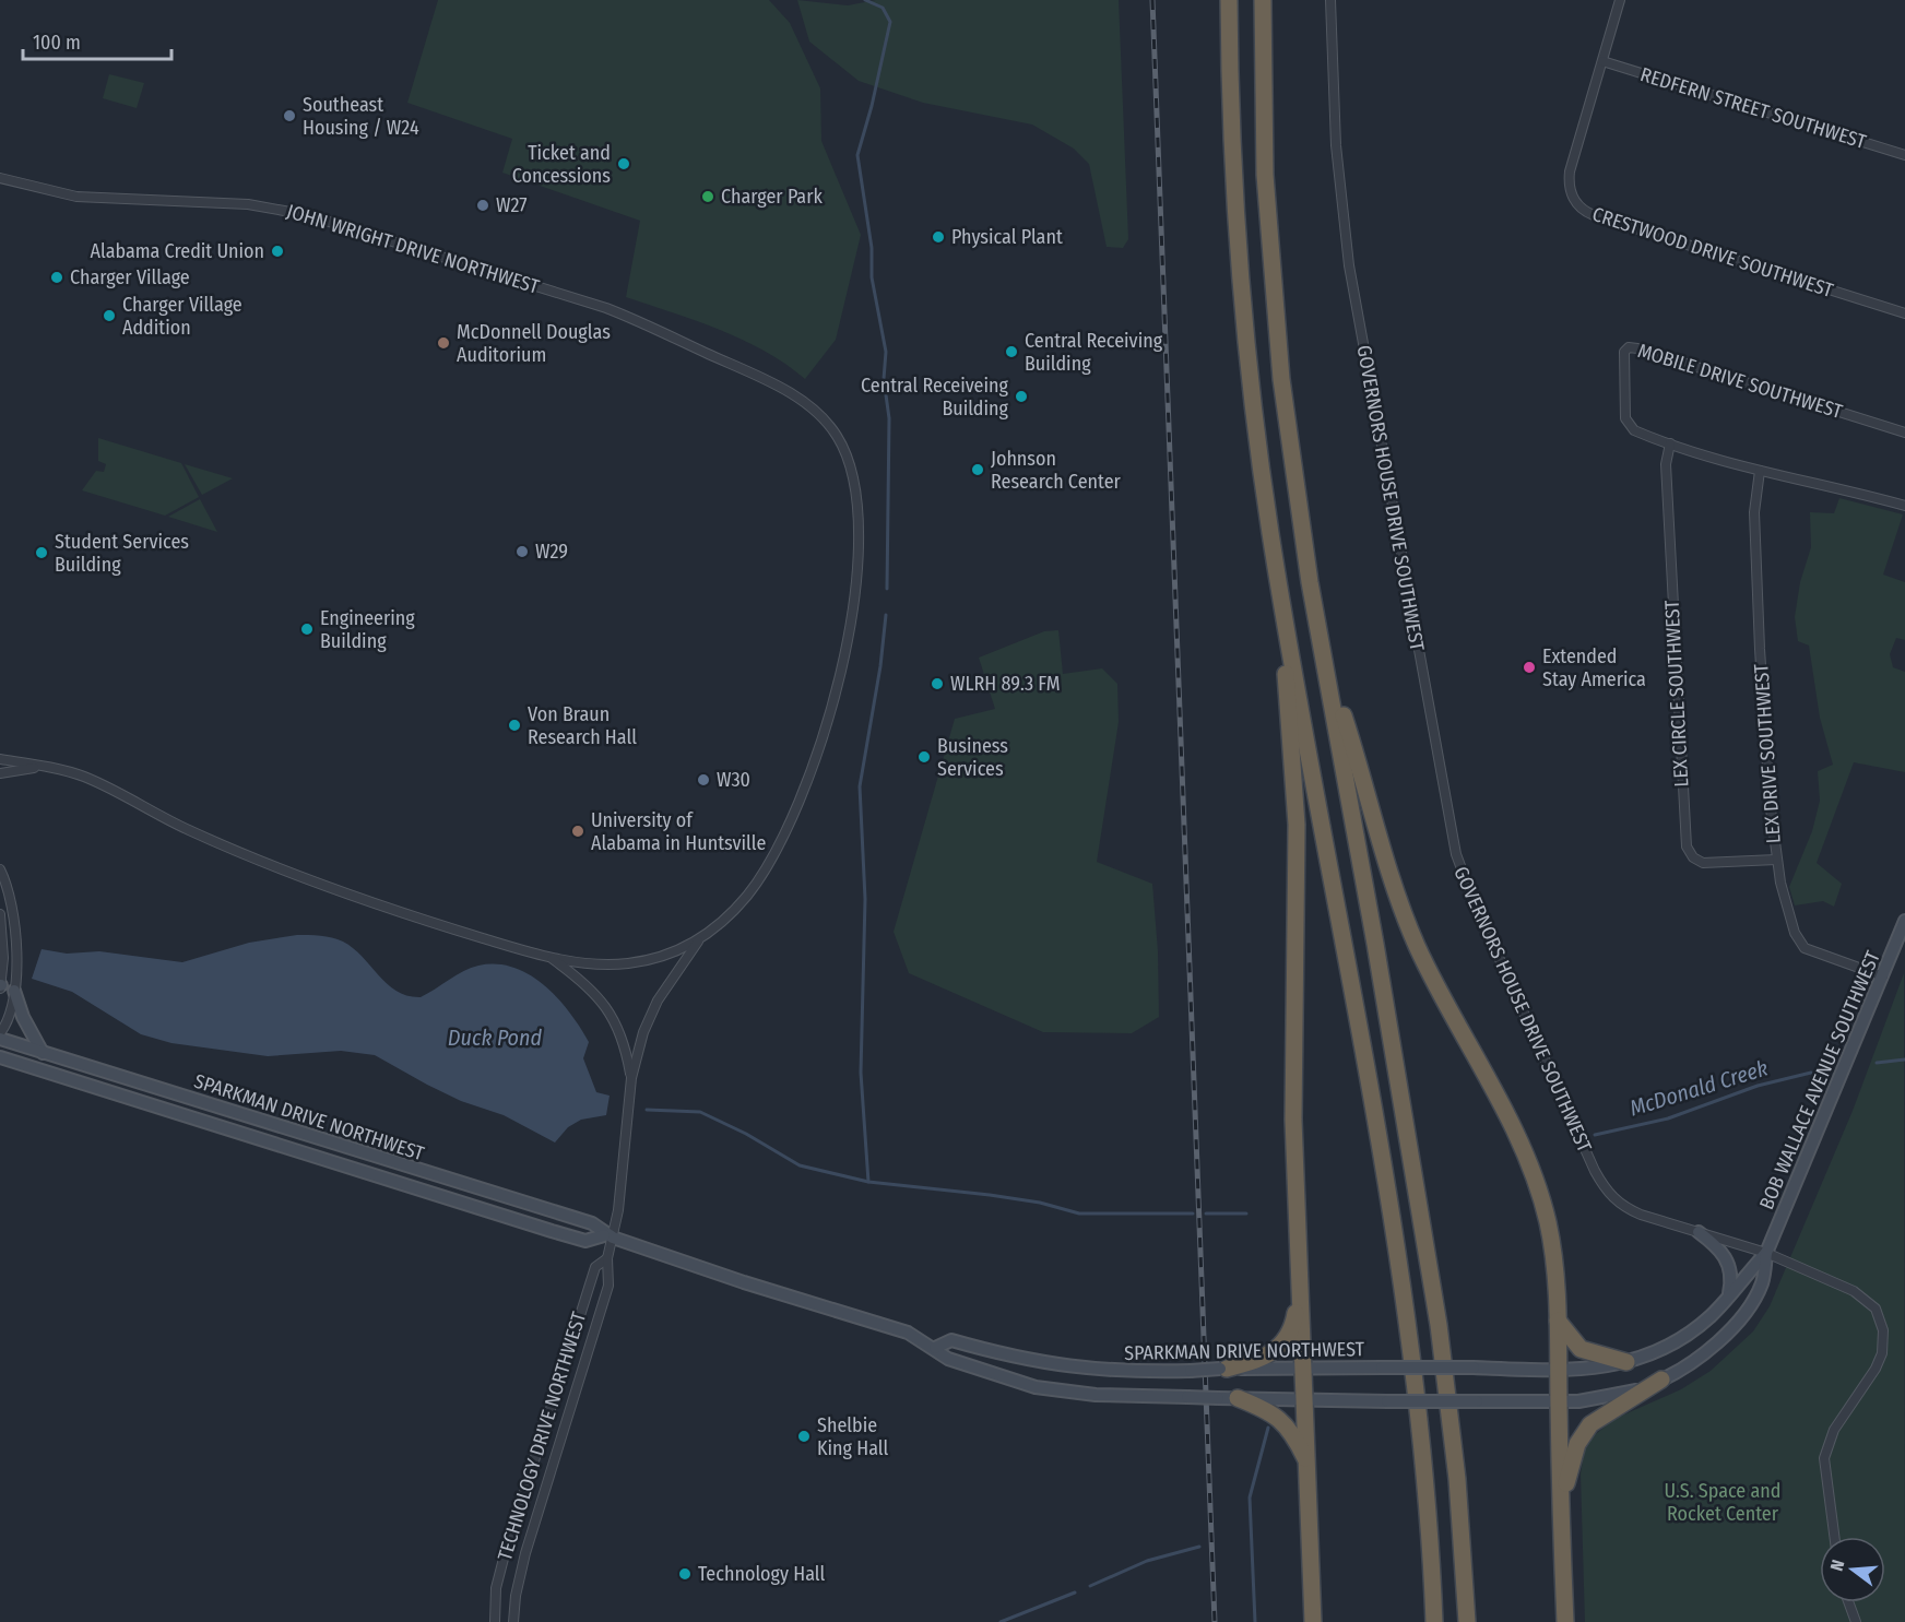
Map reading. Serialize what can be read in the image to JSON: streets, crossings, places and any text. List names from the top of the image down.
{
  "streets": {
    "main road": ["BOB WALLACE AVENUE SOUTHWEST", "SPARKMAN DRIVE NORTHWEST"],
    "street": [
      "REDFERN STREET SOUTHWEST",
      "JOHN WRIGHT DRIVE NORTHWEST",
      "CRESTWOOD DRIVE SOUTHWEST",
      "MOBILE DRIVE SOUTHWEST",
      "GOVERNORS HOUSE DRIVE SOUTHWEST",
      "LEX CIRCLE SOUTHWEST",
      "LEX DRIVE SOUTHWEST",
      "TECHNOLOGY DRIVE NORTHWEST"
    ]
  },
  "crossings": [
    ["REDFERN STREET SOUTHWEST", "CRESTWOOD DRIVE SOUTHWEST"],
    ["JOHN WRIGHT DRIVE NORTHWEST", "TECHNOLOGY DRIVE NORTHWEST"],
    ["MOBILE DRIVE SOUTHWEST", "LEX CIRCLE SOUTHWEST"],
    ["MOBILE DRIVE SOUTHWEST", "LEX DRIVE SOUTHWEST"],
    ["GOVERNORS HOUSE DRIVE SOUTHWEST", "BOB WALLACE AVENUE SOUTHWEST"],
    ["LEX CIRCLE SOUTHWEST", "LEX DRIVE SOUTHWEST"],
    ["LEX DRIVE SOUTHWEST", "BOB WALLACE AVENUE SOUTHWEST"],
    ["BOB WALLACE AVENUE SOUTHWEST", "SPARKMAN DRIVE NORTHWEST"],
    ["SPARKMAN DRIVE NORTHWEST", "TECHNOLOGY DRIVE NORTHWEST"]
  ],
  "water": ["Duck Pond", "McDonald Creek"],
  "parks": ["U.S. Space and Rocket Center"],
  "places": [
    "Southeast Housing / W24",
    "Ticket and Concessions",
    "Charger Park",
    "W27",
    "Physical Plant",
    "Alabama Credit Union",
    "Charger Village",
    "Charger Village Addition",
    "McDonnell Douglas Auditorium",
    "Central Receiving Building",
    "Central Receiveing Building",
    "Johnson Research Center",
    "W29",
    "Student Services Building",
    "Engineering Building",
    "Extended Stay America",
    "WLRH 89.3 FM",
    "Von Braun Research Hall",
    "Business Services",
    "W30",
    "University of Alabama in Huntsville",
    "Shelbie King Hall",
    "Technology Hall"
  ],
  "scale_bar": "100 m",
  "north": "left"
}
